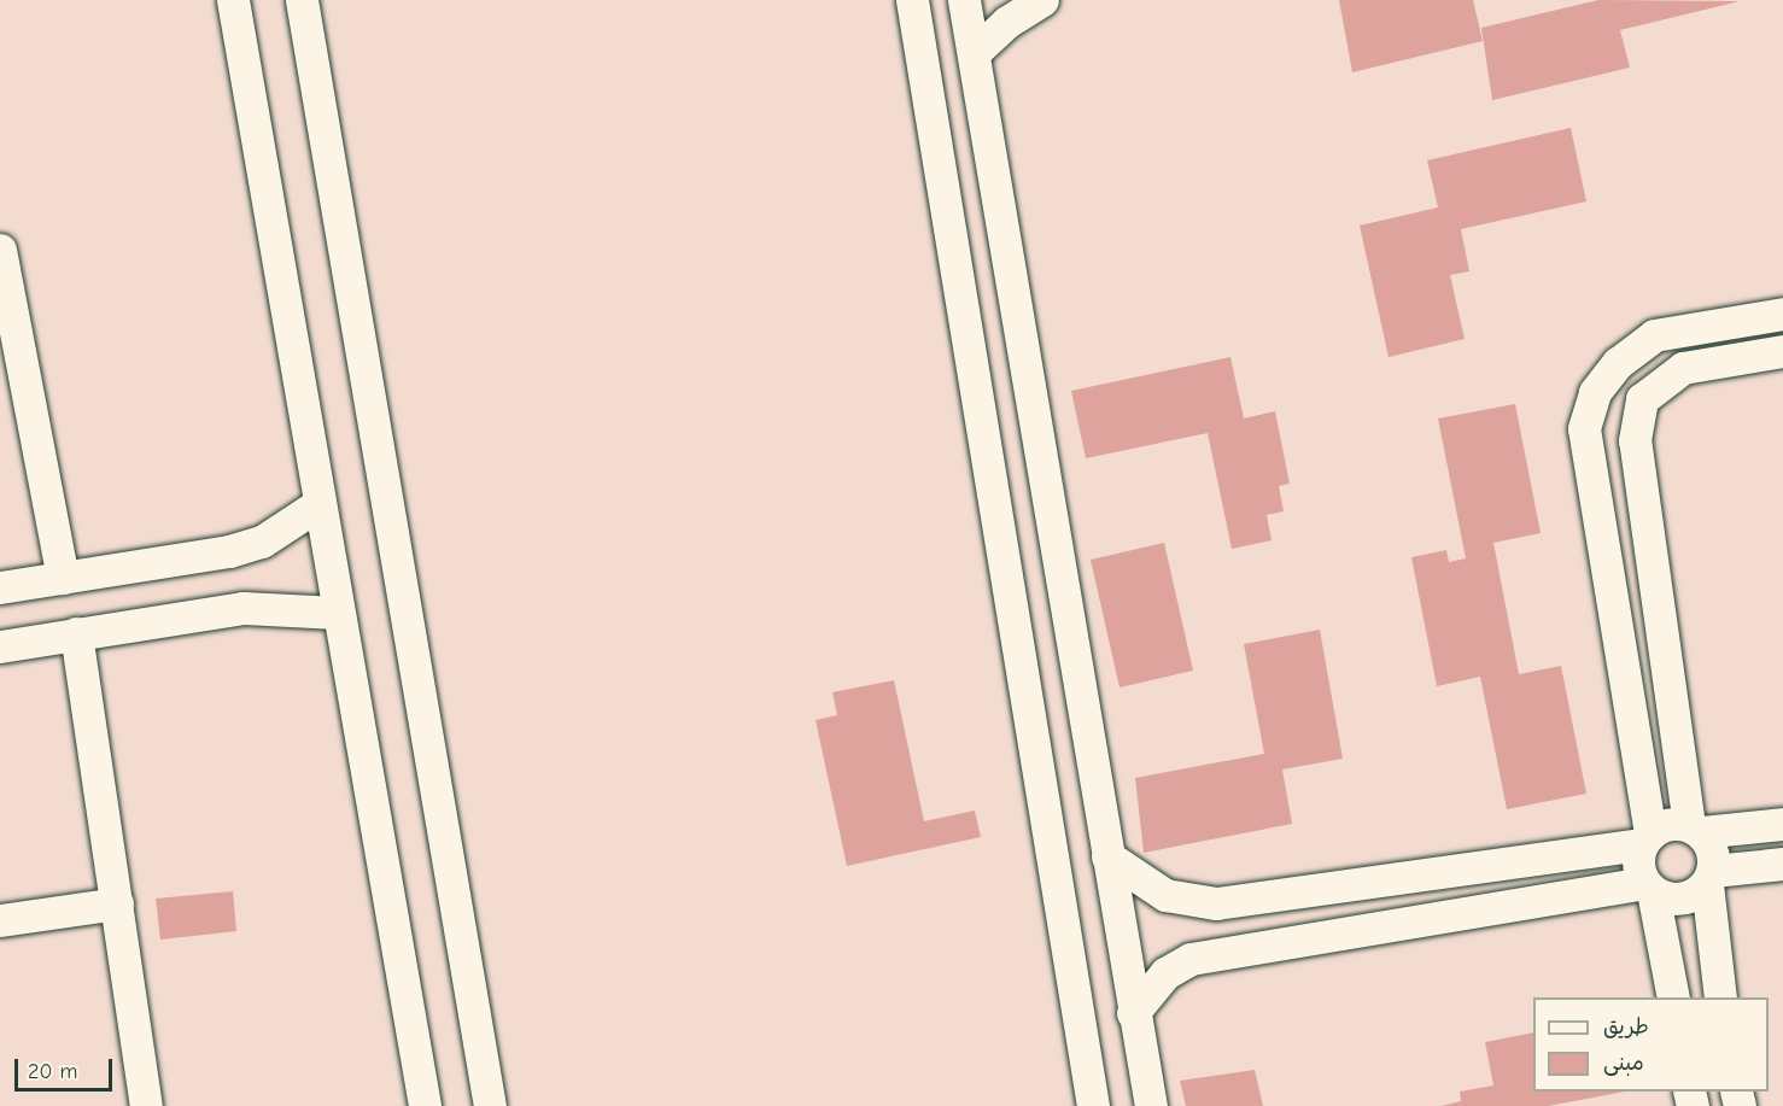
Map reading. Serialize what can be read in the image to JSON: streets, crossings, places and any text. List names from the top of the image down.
{
  "legend": ["طريق", "مبنى"],
  "scale_bar": "20 m"
}
